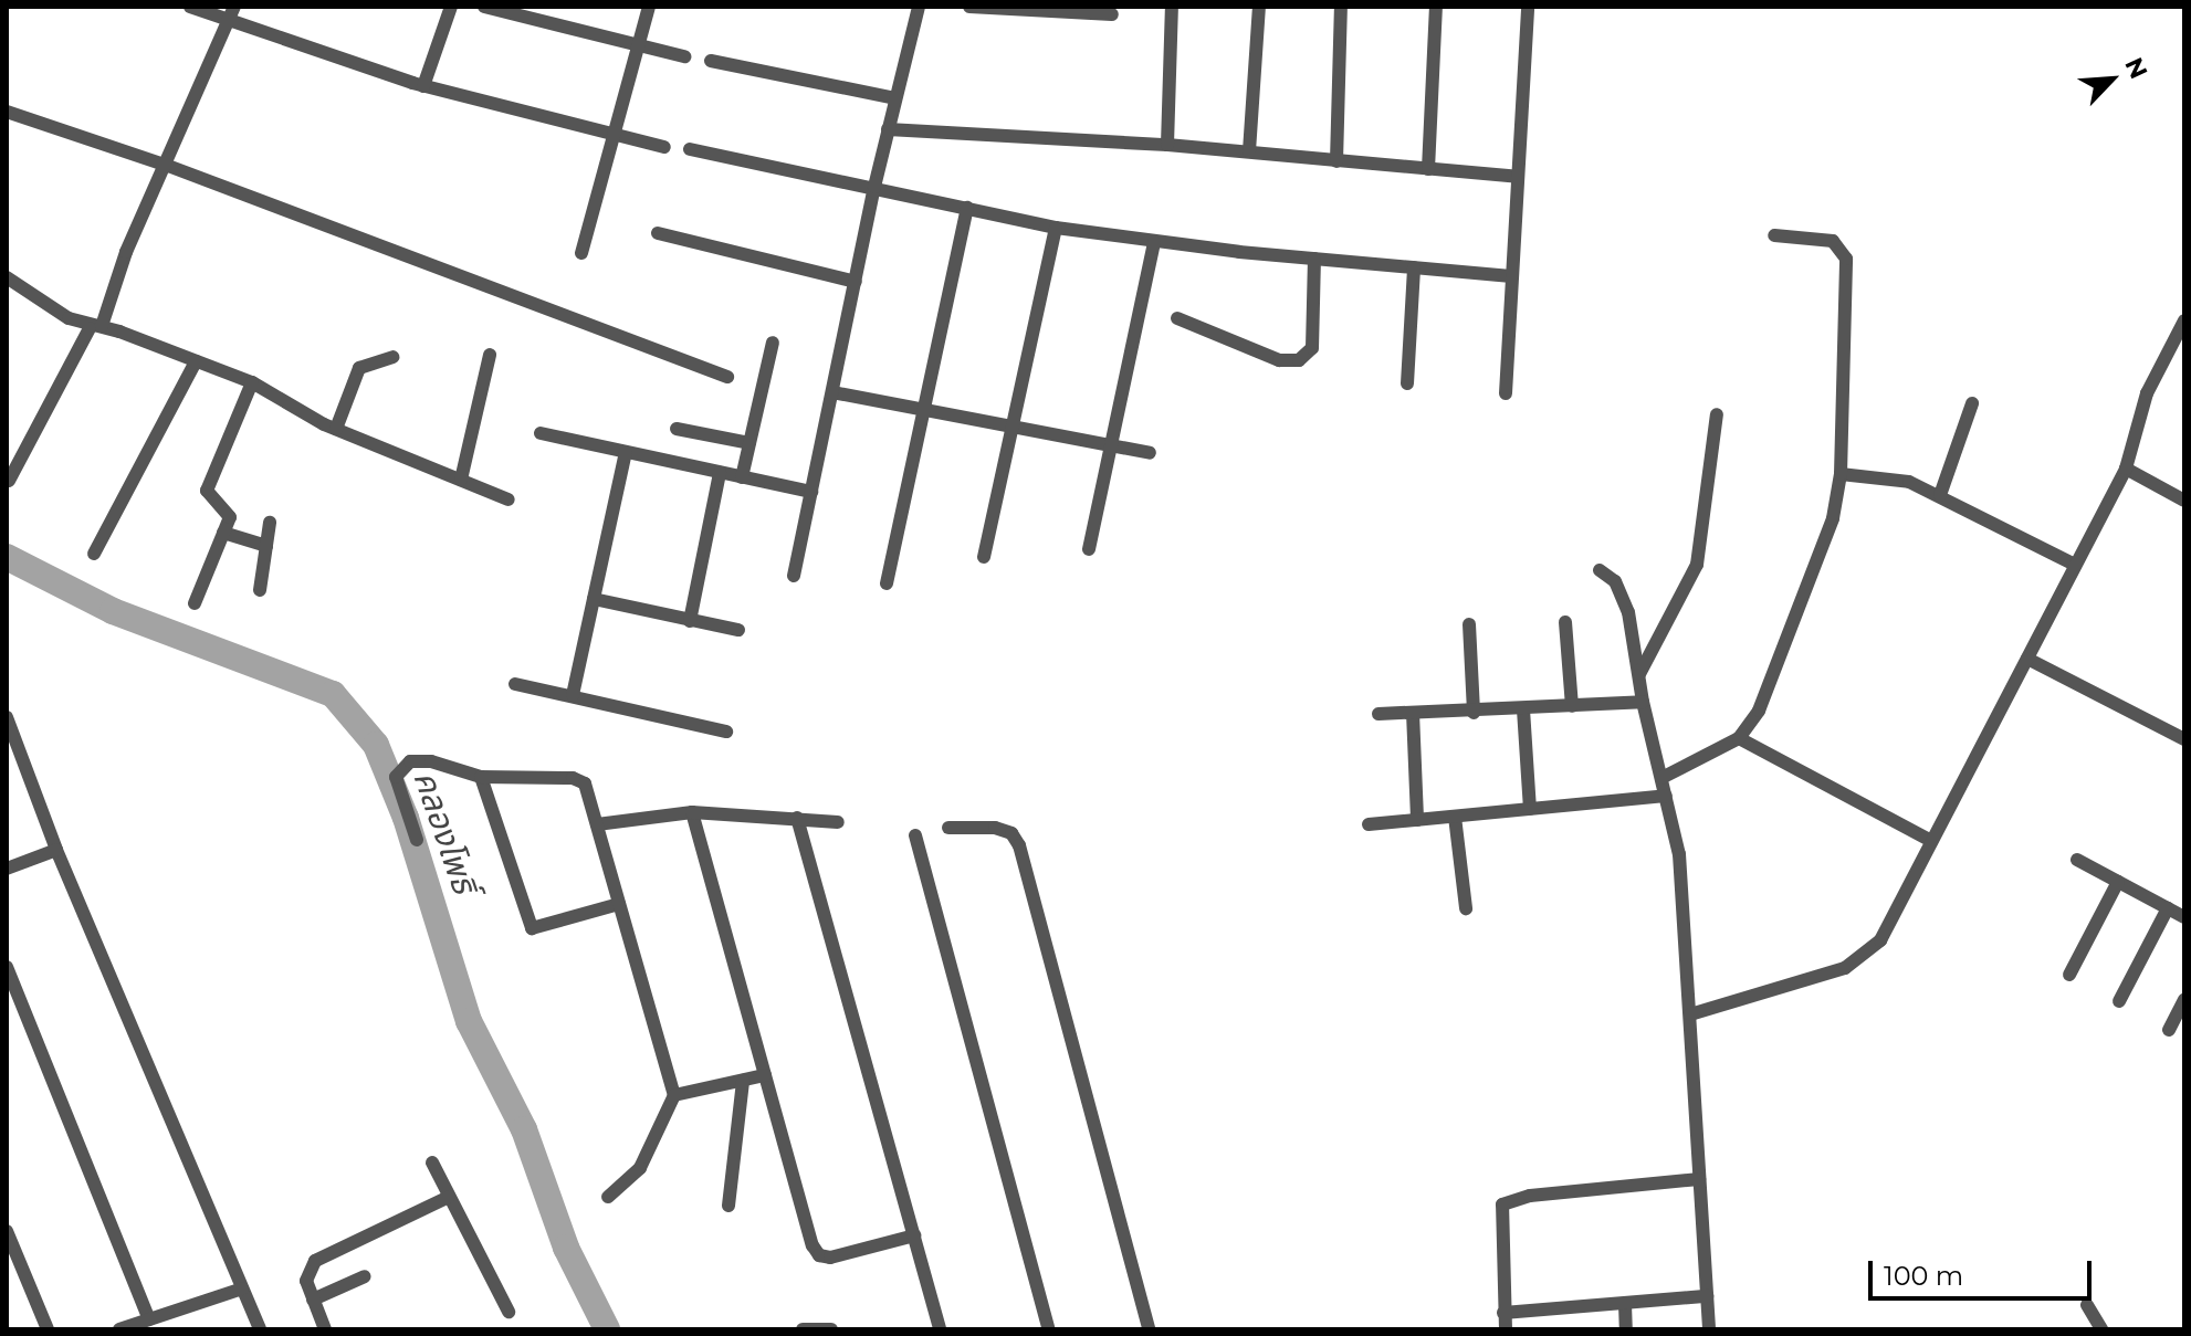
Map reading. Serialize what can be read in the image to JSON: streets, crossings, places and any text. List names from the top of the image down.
{
  "water": ["คลองโพธิ์"],
  "scale_bar": "100 m",
  "north": "top right"
}
